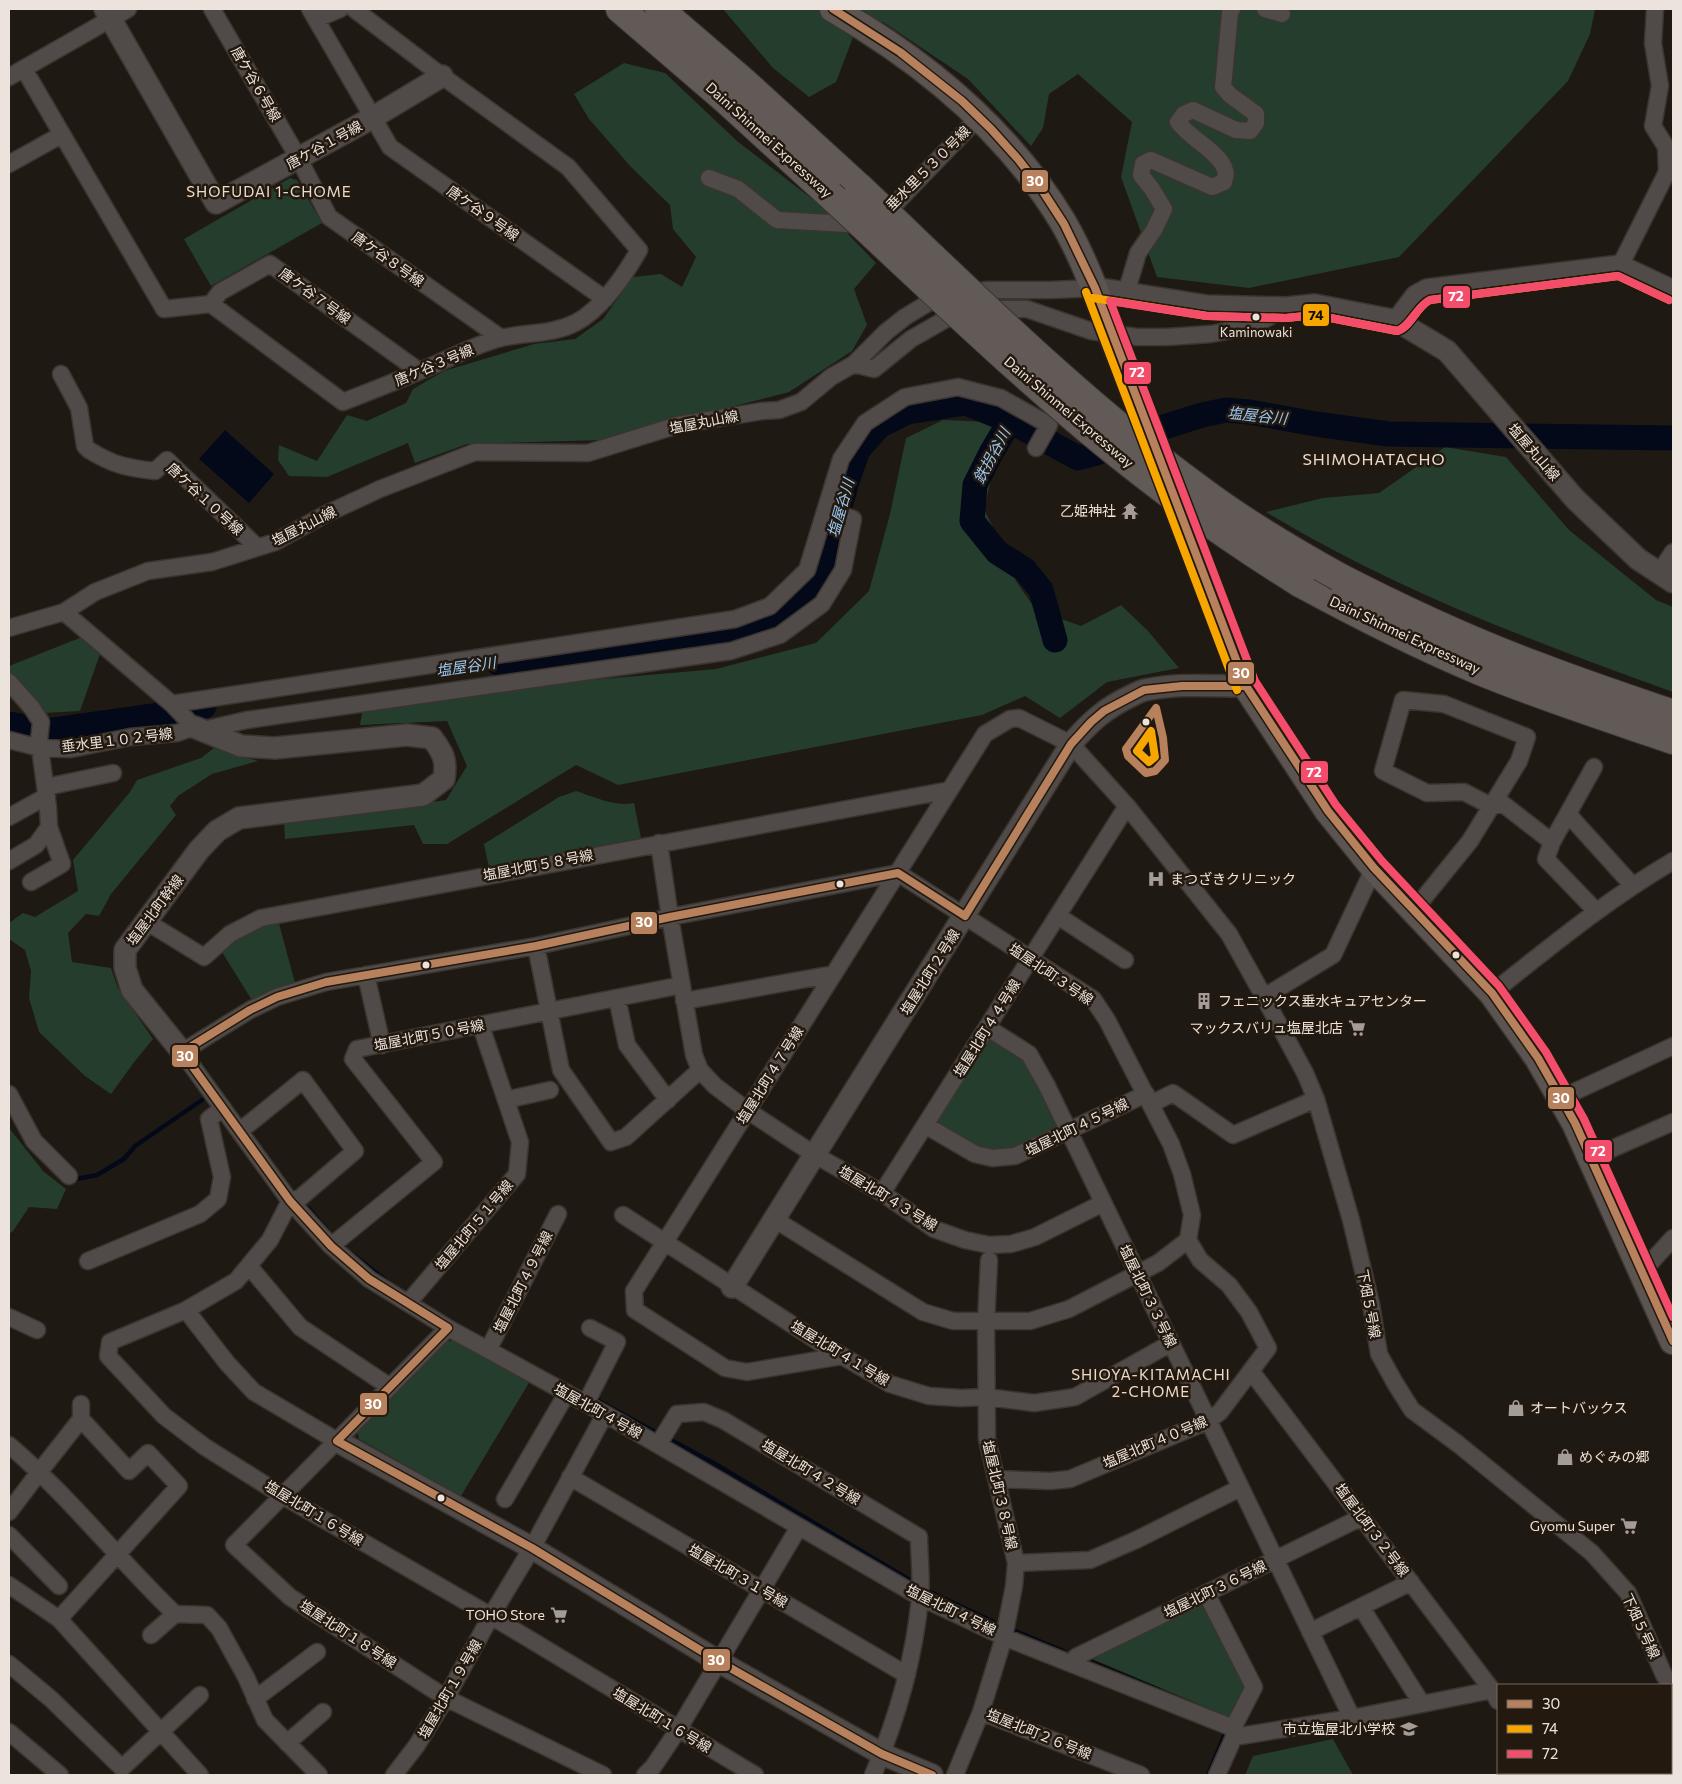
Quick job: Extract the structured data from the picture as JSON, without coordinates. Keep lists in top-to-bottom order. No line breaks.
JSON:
{"streets":{"highway":["Daini Shinmei Expressway"],"street":["唐ケ谷６号線","唐ケ谷１号線","垂水里５３０号線","唐ケ谷９号線","唐ケ谷８号線","唐ケ谷７号線","唐ケ谷３号線","塩屋丸山線","唐ケ谷１０号線","垂水里１０２号線","塩屋北町５８号線","塩屋北町幹線","塩屋北町２号線","塩屋北町３号線","塩屋北町４４号線","塩屋北町５０号線","塩屋北町４７号線","塩屋北町４５号線","塩屋北町４３号線","塩屋北町５１号線","塩屋北町４９号線","塩屋北町３３号線","下畑５号線","塩屋北町４１号線","塩屋北町４号線","塩屋北町４０号線","塩屋北町４２号線","塩屋北町３８号線","塩屋北町１６号線","塩屋北町３２号線","塩屋北町３１号線","塩屋北町３６号線","塩屋北町１８号線","塩屋北町１９号線","塩屋北町２６号線"]},"crossings":[["唐ケ谷６号線","唐ケ谷１号線"],["唐ケ谷６号線","唐ケ谷８号線"],["唐ケ谷１号線","唐ケ谷９号線"],["唐ケ谷１号線","唐ケ谷８号線"],["唐ケ谷１号線","唐ケ谷３号線"],["唐ケ谷９号線","唐ケ谷３号線"],["唐ケ谷８号線","唐ケ谷３号線"],["唐ケ谷７号線","唐ケ谷３号線"],["塩屋丸山線","唐ケ谷１０号線"],["塩屋丸山線","塩屋北町幹線"],["垂水里１０２号線","塩屋北町幹線"],["塩屋北町５８号線","塩屋北町幹線"],["塩屋北町５８号線","塩屋北町４７号線"],["塩屋北町幹線","塩屋北町５０号線"],["塩屋北町幹線","塩屋北町５１号線"],["塩屋北町幹線","塩屋北町４号線"],["塩屋北町幹線","塩屋北町１６号線"],["塩屋北町２号線","塩屋北町３号線"],["塩屋北町２号線","塩屋北町４７号線"],["塩屋北町２号線","塩屋北町４３号線"],["塩屋北町２号線","塩屋北町４１号線"],["塩屋北町３号線","塩屋北町４４号線"],["塩屋北町３号線","塩屋北町４７号線"],["塩屋北町３号線","塩屋北町４５号線"],["塩屋北町３号線","塩屋北町４０号線"],["塩屋北町４４号線","塩屋北町４５号線"],["塩屋北町４４号線","塩屋北町４３号線"],["塩屋北町４４号線","塩屋北町３３号線"],["塩屋北町４４号線","下畑５号線"],["塩屋北町５０号線","塩屋北町４７号線"],["塩屋北町５０号線","塩屋北町５１号線"],["塩屋北町４７号線","塩屋北町４１号線"],["塩屋北町４５号線","塩屋北町３３号線"],["塩屋北町４５号線","下畑５号線"],["塩屋北町４３号線","塩屋北町３３号線"],["塩屋北町４９号線","塩屋北町４号線"],["塩屋北町３３号線","塩屋北町４１号線"],["塩屋北町３３号線","塩屋北町４０号線"],["塩屋北町３３号線","塩屋北町３６号線"],["塩屋北町４１号線","塩屋北町３８号線"],["塩屋北町４号線","塩屋北町４２号線"],["塩屋北町４号線","塩屋北町３８号線"],["塩屋北町４号線","塩屋北町３６号線"],["塩屋北町４号線","塩屋北町１９号線"],["塩屋北町４号線","塩屋北町２６号線"],["塩屋北町４０号線","塩屋北町３８号線"],["塩屋北町４０号線","塩屋北町３２号線"],["塩屋北町３８号線","塩屋北町２６号線"],["塩屋北町１６号線","塩屋北町１８号線"],["塩屋北町１６号線","塩屋北町１９号線"],["塩屋北町３２号線","塩屋北町３６号線"],["塩屋北町３１号線","塩屋北町１９号線"],["塩屋北町１８号線","塩屋北町１９号線"]],"districts":["SHOFUDAI 1-CHOME","SHIMOHATACHO","SHIOYA-KITAMACHI 2-CHOME"],"water":["塩屋谷川","鉄拐谷川"],"places":{"other":["Kaminowaki"],"temple":["乙姫神社"],"hospital":["まつざきクリニック"],"building":["フェニックス垂水キュアセンター"],"supermarket":["マックスバリュ塩屋北店","Gyomu Super","TOHO Store"],"shop":["オートバックス","めぐみの郷"],"school or university":["市立塩屋北小学校"]},"lines":["transit line 30","transit line 74","transit line 72"],"legend":["30","74","72"]}
